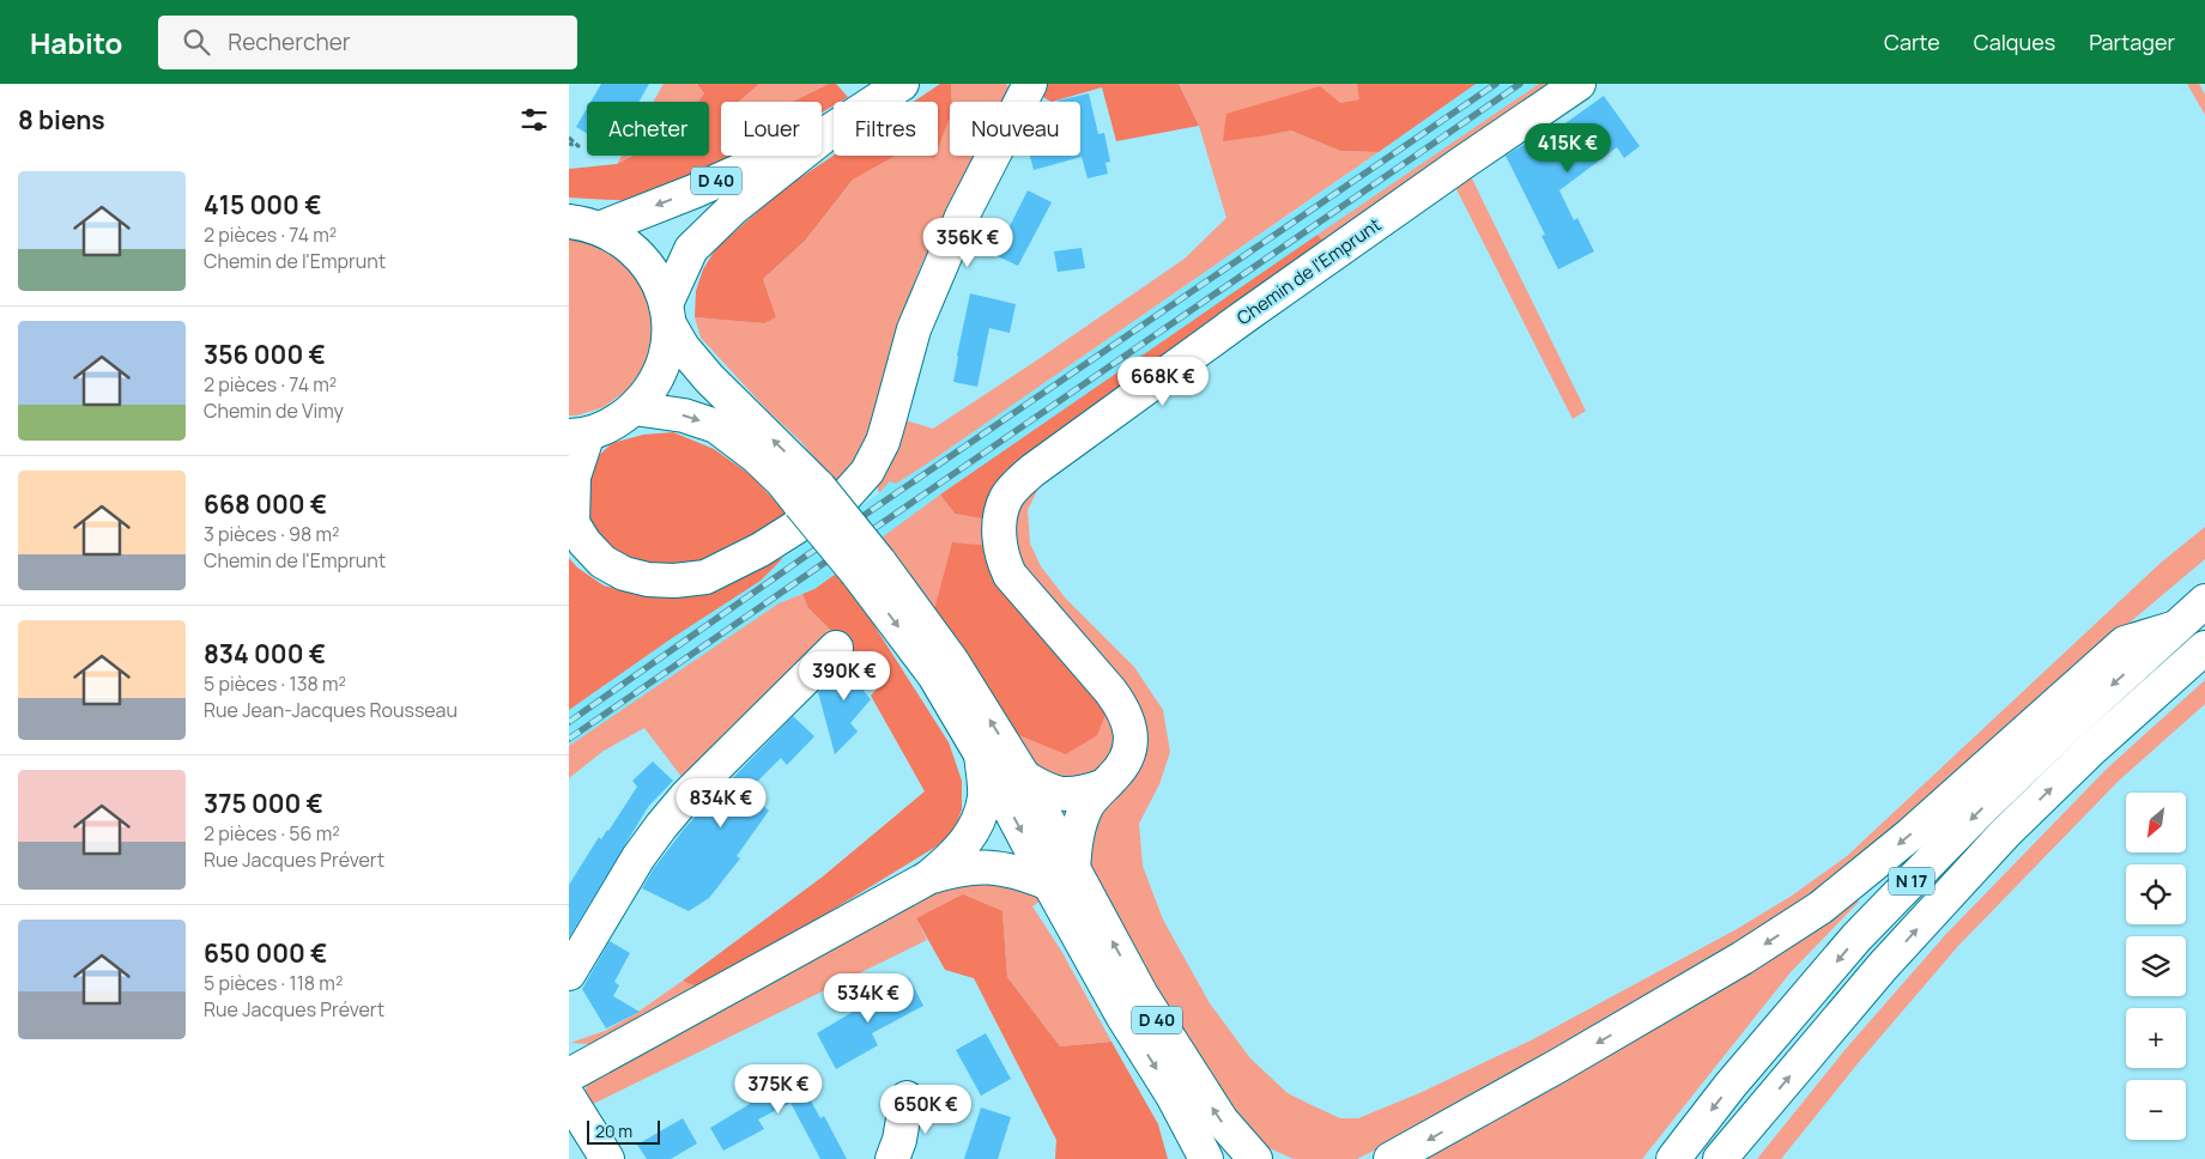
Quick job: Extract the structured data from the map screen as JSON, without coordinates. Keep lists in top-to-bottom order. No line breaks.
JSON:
{"streets":{"main road":["D 40","Chemin de l'Emprunt","N 17"]},"crossings":[["D 40","Chemin de l'Emprunt"]],"scale_bar":"20 m","north":"bottom left","page":{"header":"Habito","search":"Rechercher","nav":["Carte","Calques","Partager"],"heading":"8 biens","chip":["Acheter","Louer","Filtres","Nouveau"],"price":["415K €","356K €","668K €","390K €","834K €","534K €","375K €","650K €"],"list":[{"name":"415 000 €","note":"2 pièces · 74 m² · Chemin de l'Emprunt"},{"name":"356 000 €","note":"2 pièces · 74 m² · Chemin de Vimy"},{"name":"668 000 €","note":"3 pièces · 98 m² · Chemin de l'Emprunt"},{"name":"834 000 €","note":"5 pièces · 138 m² · Rue Jean-Jacques Rousseau"},{"name":"375 000 €","note":"2 pièces · 56 m² · Rue Jacques Prévert"},{"name":"650 000 €","note":"5 pièces · 118 m² · Rue Jacques Prévert"}],"map_buttons":["+","−"],"scale":"20 m"}}
